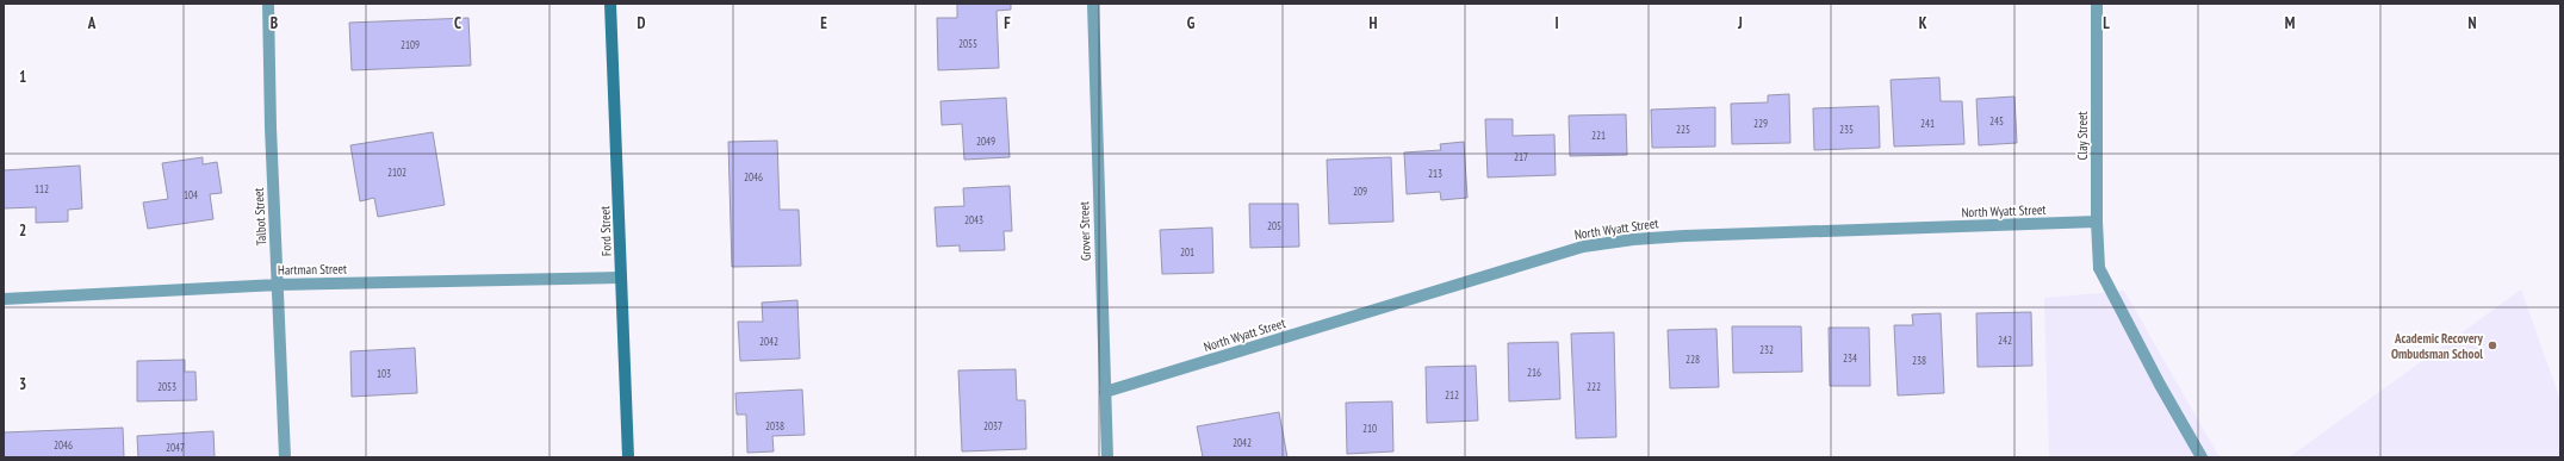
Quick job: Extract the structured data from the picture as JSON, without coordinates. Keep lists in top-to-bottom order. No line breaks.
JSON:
{"streets":{"main road":["Ford Street"],"street":["Clay Street","North Wyatt Street","Talbot Street","Grover Street","Hartman Street"]},"crossings":[["Clay Street","North Wyatt Street"],["North Wyatt Street","Grover Street"],["Talbot Street","Hartman Street"],["Ford Street","Hartman Street"]],"places":["Academic Recovery Ombudsman School"],"house_numbers":["2055","2109","245","229","241","225","235","221","2049","217","2102","213","2046","112","209","104","2043","205","201","242","2042","232","234","228","238","216","103","2053","222","212","2038","2037","210","2042","2046","2047"],"grid":{"columns":["A","B","C","D","E","F","G","H","I","J","K","L","M","N"],"rows":["1","2","3"]}}
